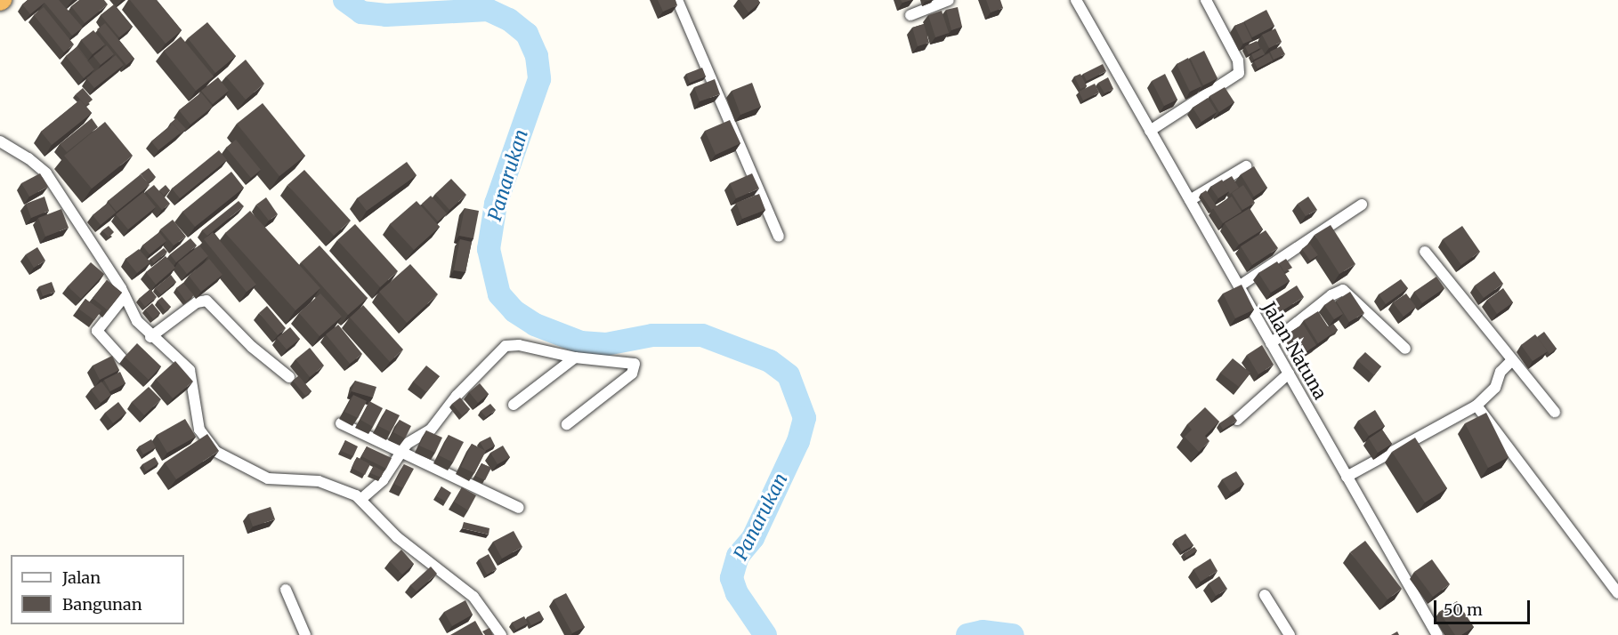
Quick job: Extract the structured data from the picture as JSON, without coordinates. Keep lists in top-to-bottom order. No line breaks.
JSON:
{"streets":{"street":["Jalan Natuna"]},"water":["Panarukan"],"legend":["Jalan","Bangunan"],"scale_bar":"50 m"}
